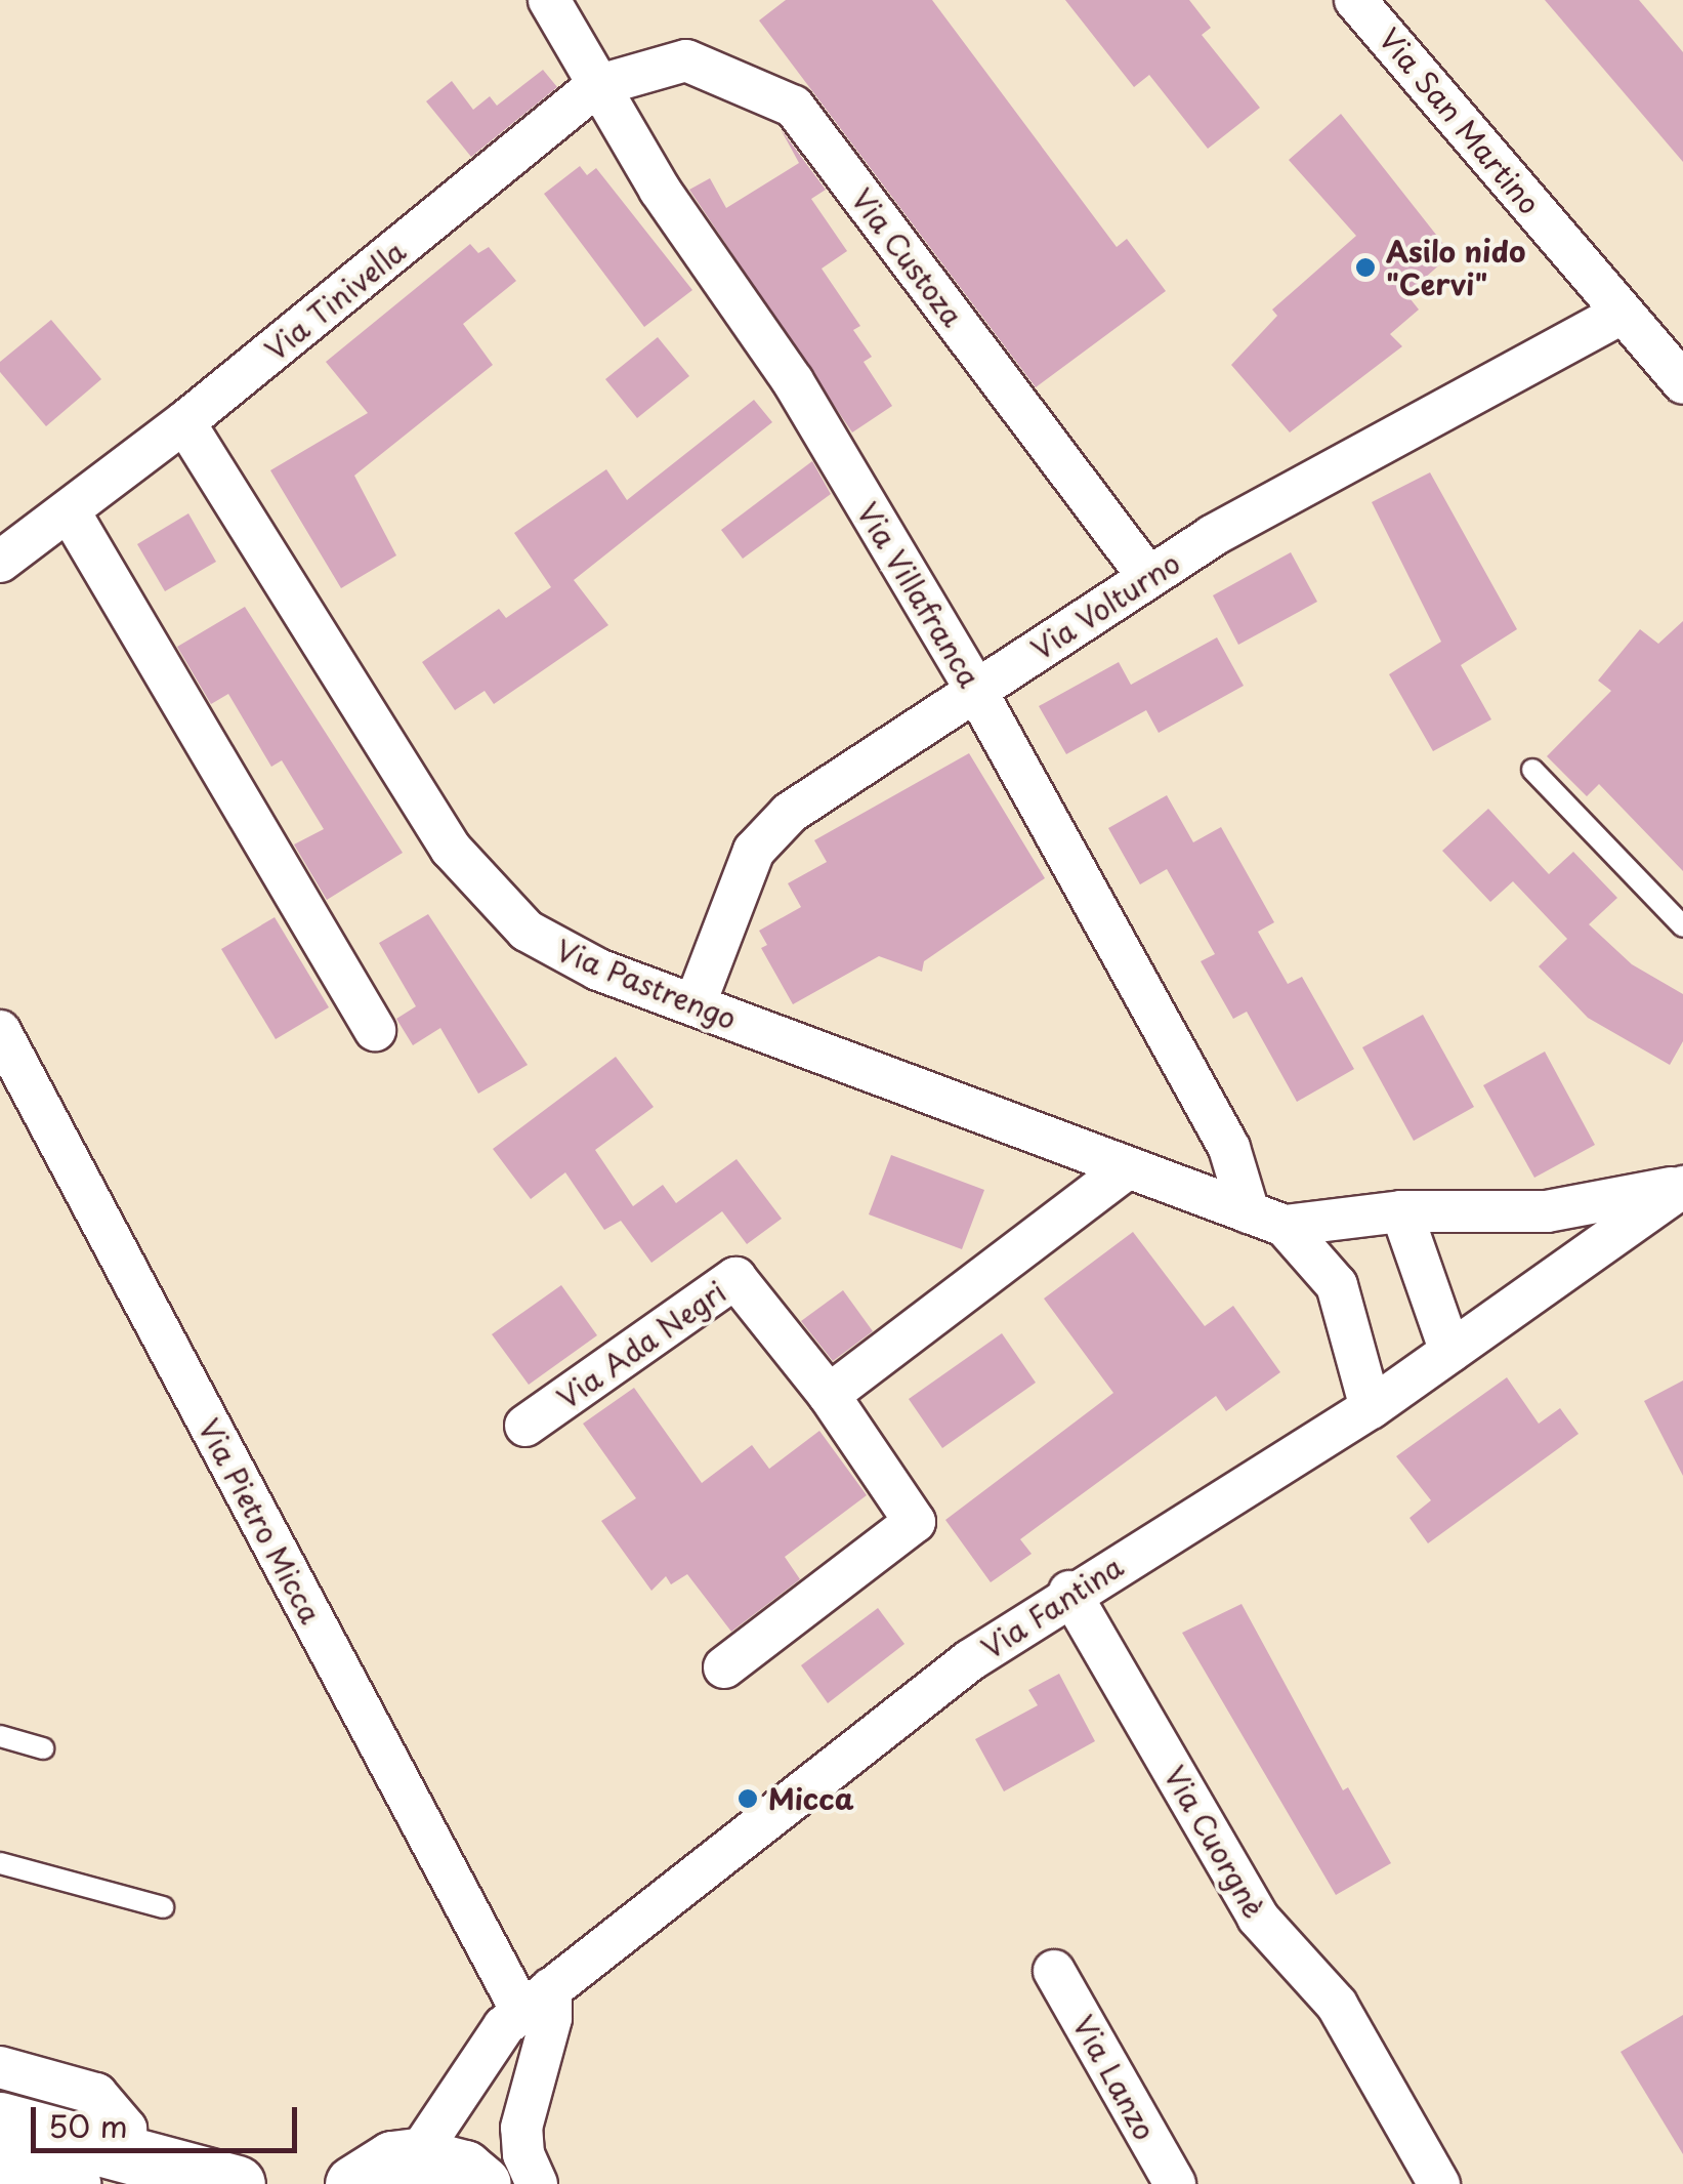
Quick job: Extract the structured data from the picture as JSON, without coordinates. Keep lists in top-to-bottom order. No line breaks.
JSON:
{"streets":{"street":["Via San Martino","Via Custoza","Via Tinivella","Via Villafranca","Via Volturno","Via Pastrengo","Via Ada Negri","Via Pietro Micca","Via Fantina","Via Cuorgnè","Via Lanzo"]},"crossings":[["Via San Martino","Via Volturno"],["Via Custoza","Via Tinivella"],["Via Custoza","Via Villafranca"],["Via Custoza","Via Volturno"],["Via Tinivella","Via Villafranca"],["Via Tinivella","Via Pastrengo"],["Via Villafranca","Via Volturno"],["Via Villafranca","Via Pastrengo"],["Via Volturno","Via Pastrengo"],["Via Pastrengo","Via Fantina"],["Via Pietro Micca","Via Fantina"],["Via Fantina","Via Cuorgnè"]],"places":["Asilo nido \"Cervi\"","Micca"],"scale_bar":"50 m"}
